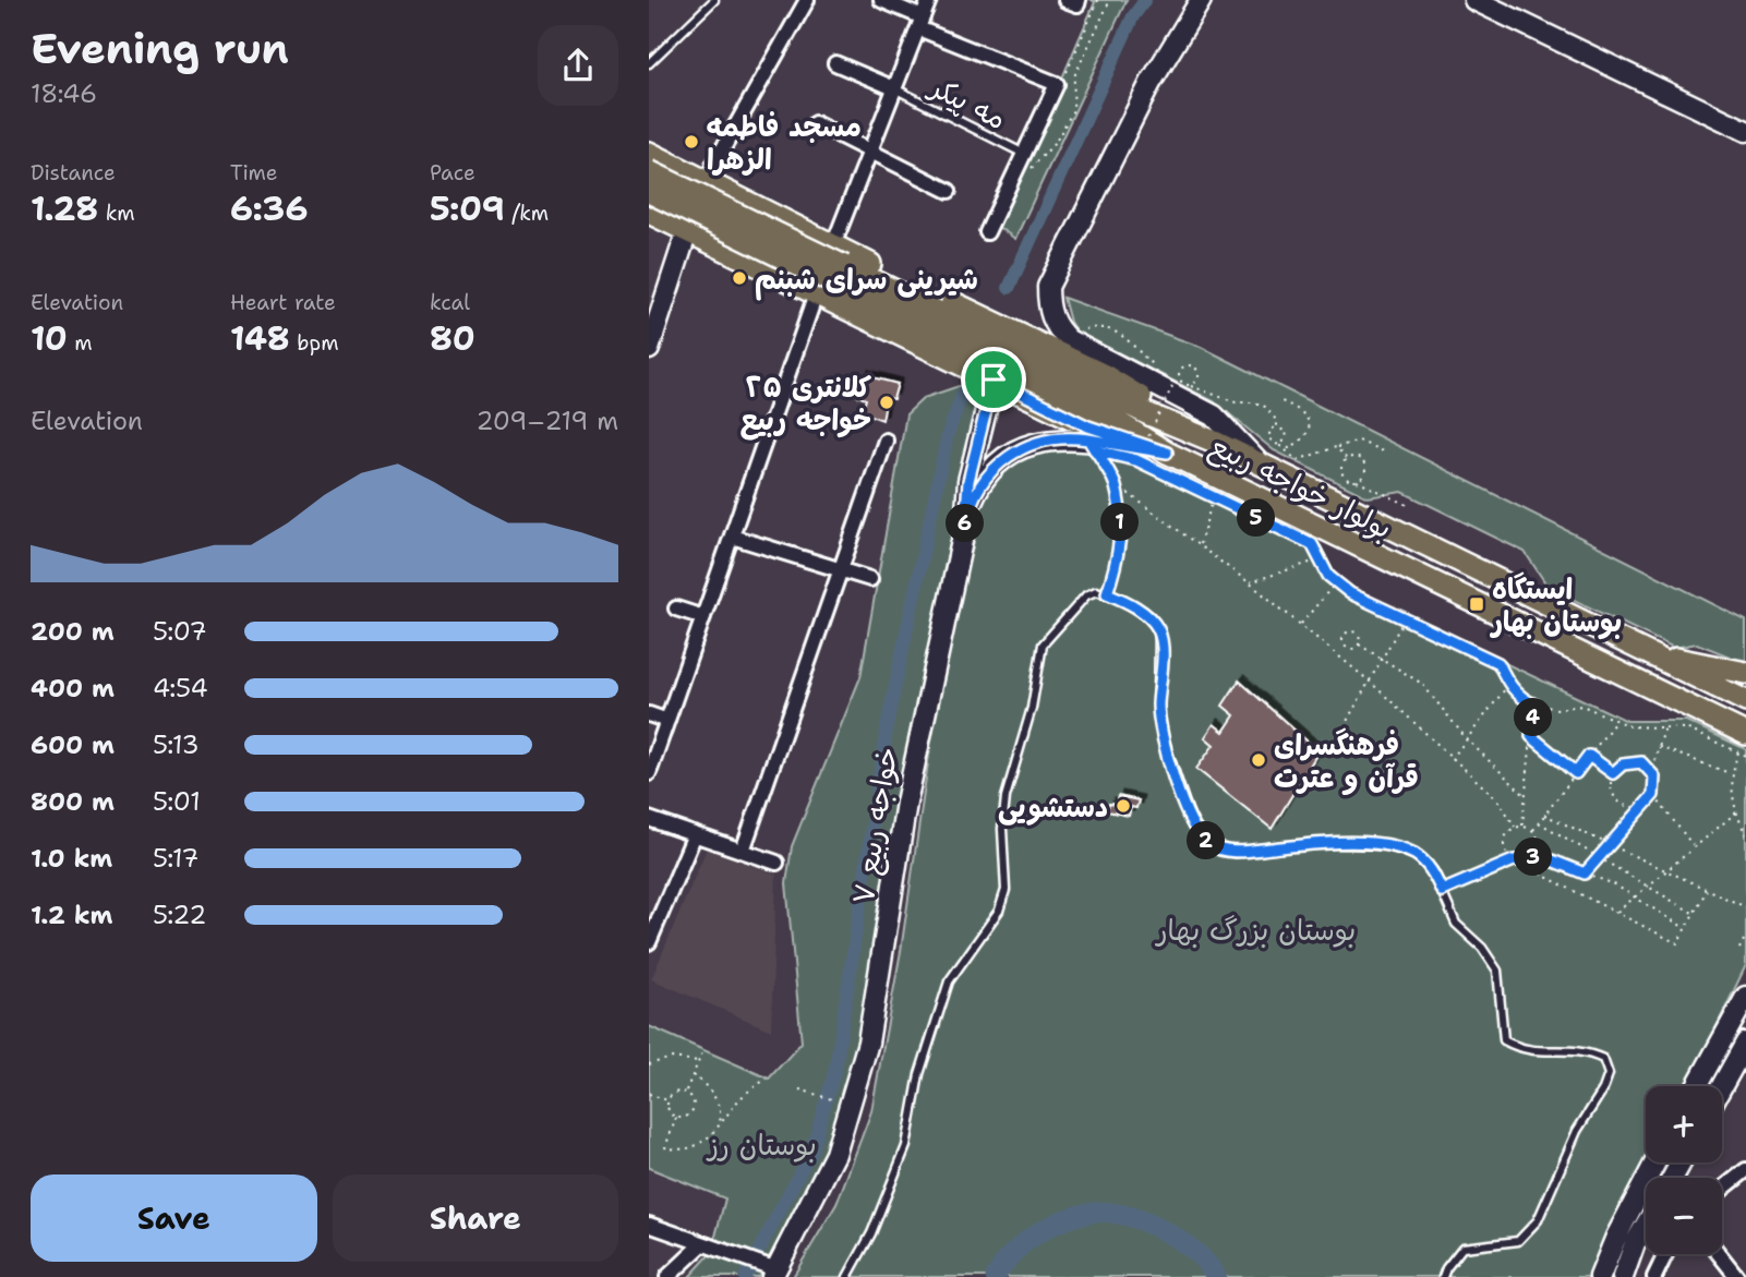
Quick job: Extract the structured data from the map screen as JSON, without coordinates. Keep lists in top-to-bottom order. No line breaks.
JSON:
{"streets":{"main road":["بولوار خواجه ربیع"],"street":["خواجه ربیع ۷"],"lane":["مه پیکر"]},"parks":["بوستان بزرگ بهار","بوستان رز"],"places":{"other":["مسجد فاطمه الزهرا","شیرینی سرای شبنم","کلانتری ٢۵ خواجه ربیع","فرهنگسرای قرآن و عترت","دستشویی"],"transit":["ایستگاه بوستان بهار"]},"page":{"heading":["Evening run","18:46"],"stats":[["Distance","1.28 km"],["Time","6:36"],["Pace","5:09 /km"],["Elevation","10 m"],["Heart rate","148 bpm"],["kcal","80"]],"chart":["Elevation","209–219 m"],"pins":["5","1","6","4","2","3"],"list":[{"name":"200 m","note":"5:07"},{"name":"400 m","note":"4:54"},{"name":"600 m","note":"5:13"},{"name":"800 m","note":"5:01"},{"name":"1.0 km","note":"5:17"},{"name":"1.2 km","note":"5:22"}],"map_buttons":["+","−"],"buttons":["Save","Share"]}}
